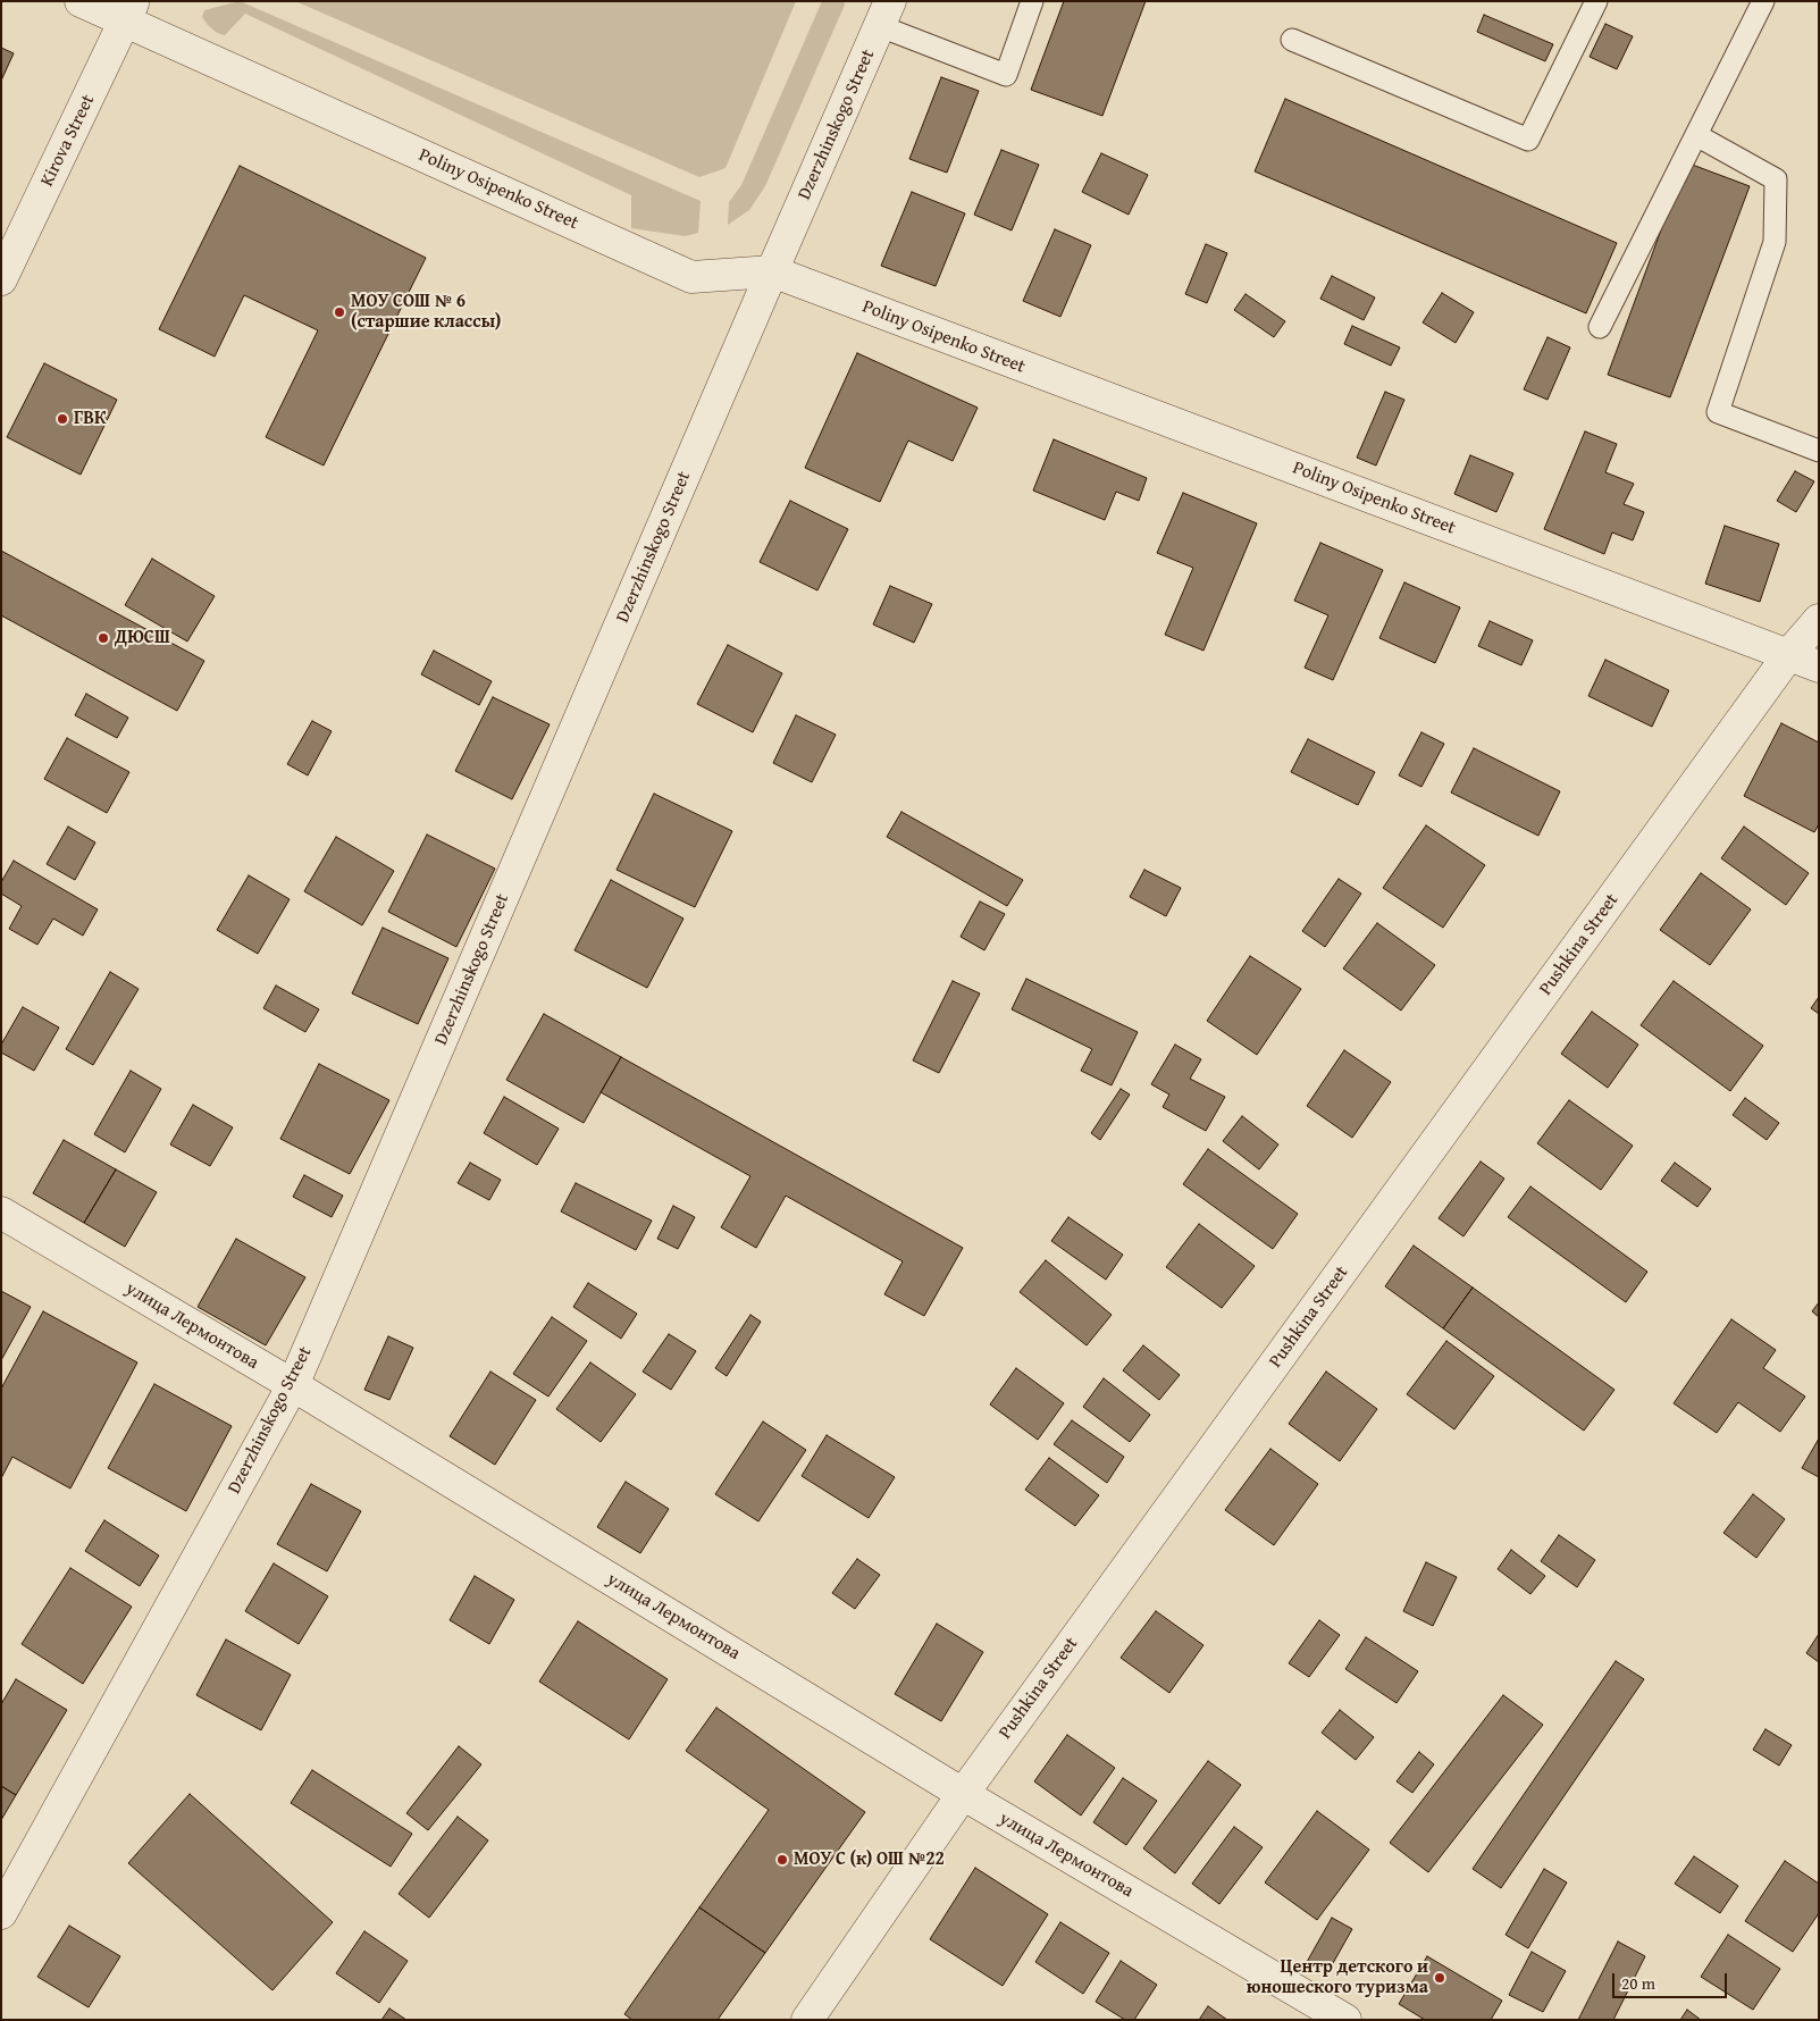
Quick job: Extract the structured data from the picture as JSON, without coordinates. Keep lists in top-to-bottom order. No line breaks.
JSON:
{"streets":{"street":["Dzerzhinskogo Street","Kirova Street","Poliny Osipenko Street","Pushkina Street","улица Лермонтова"]},"crossings":[["Dzerzhinskogo Street","Poliny Osipenko Street"],["Dzerzhinskogo Street","улица Лермонтова"],["Kirova Street","Poliny Osipenko Street"],["Poliny Osipenko Street","Pushkina Street"],["Pushkina Street","улица Лермонтова"]],"places":["МОУ СОШ № 6 (старшие классы)","ГВК","ДЮСШ","МОУ С (к) ОШ №22","Центр детского и юношеского туризма"],"scale_bar":"20 m"}
